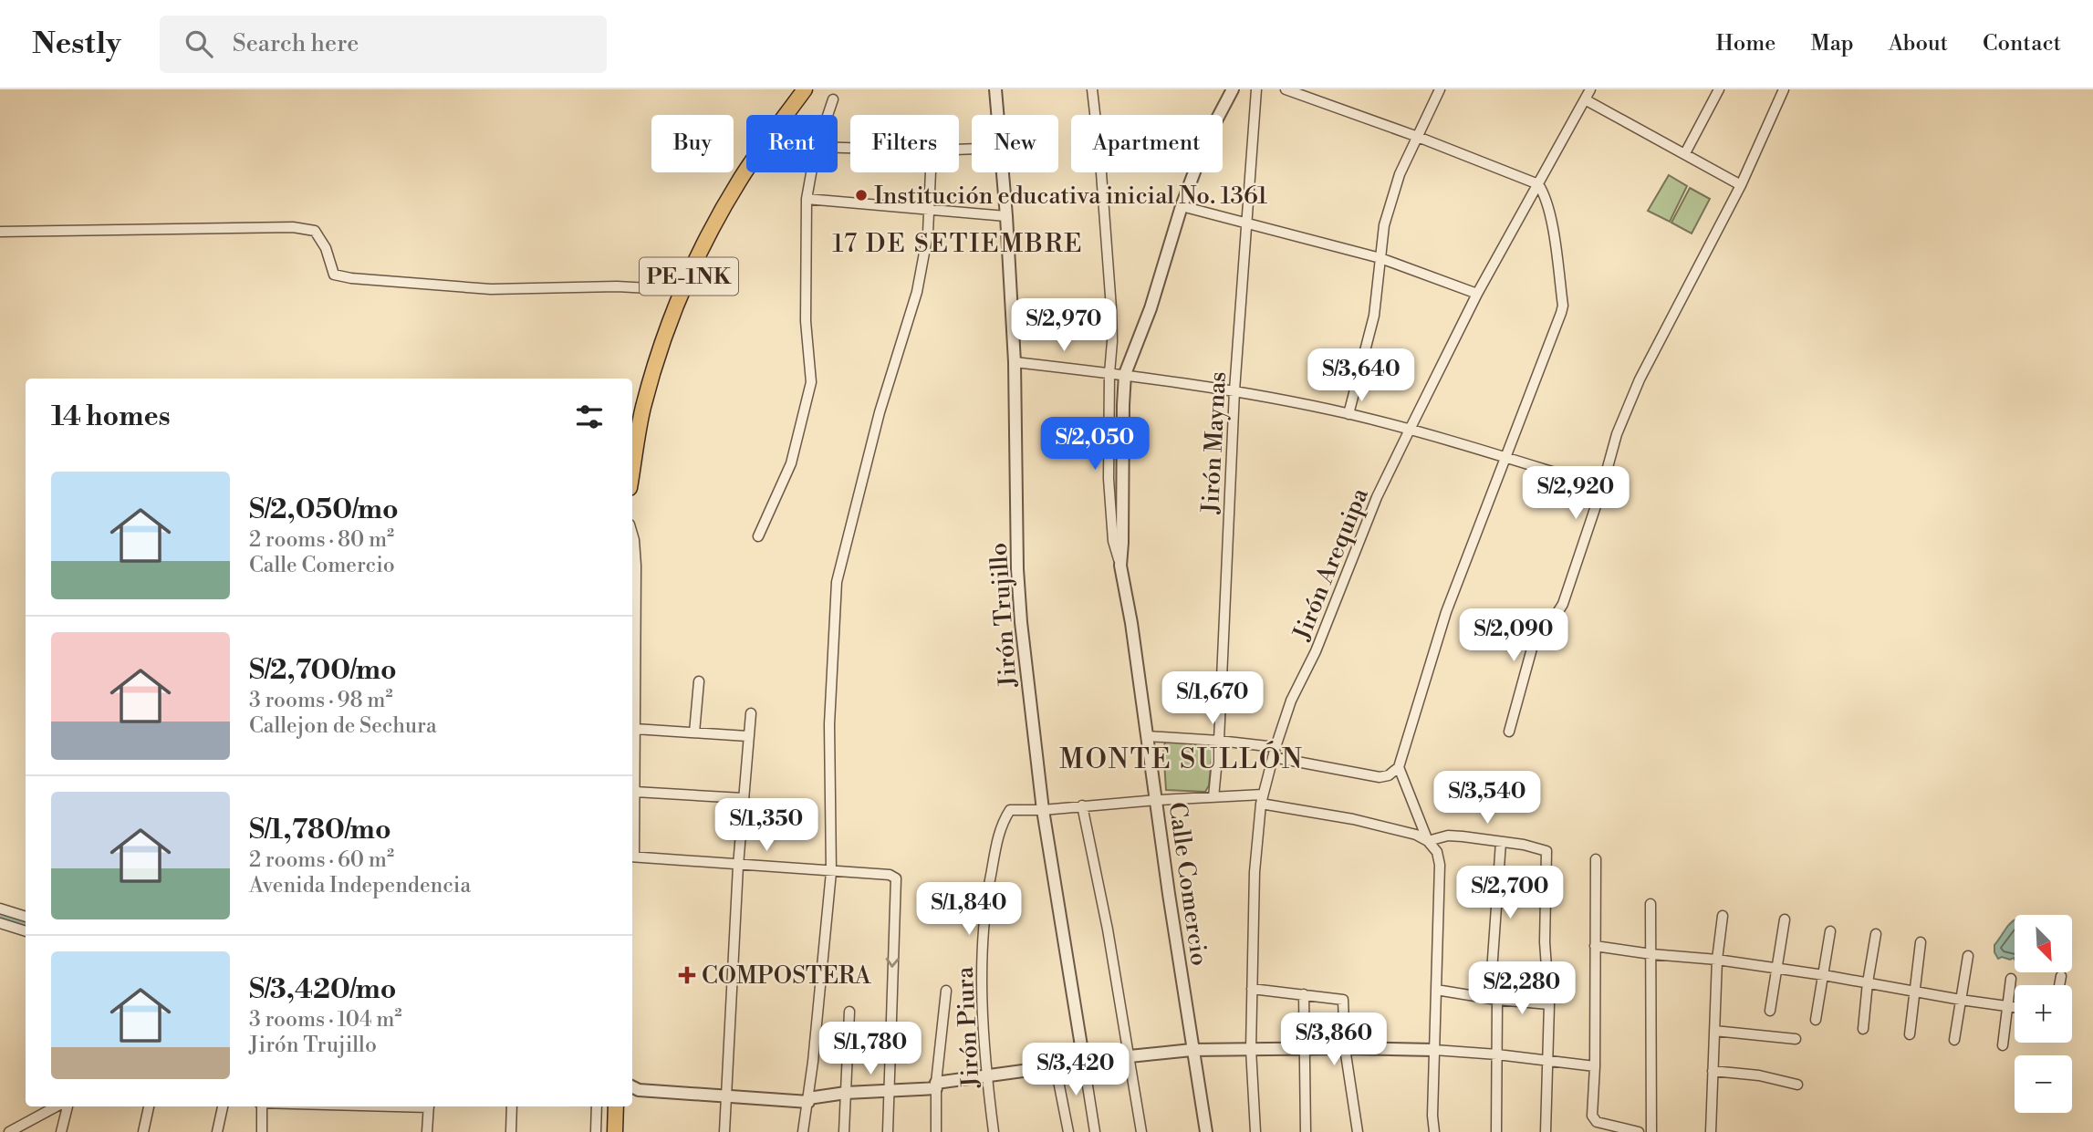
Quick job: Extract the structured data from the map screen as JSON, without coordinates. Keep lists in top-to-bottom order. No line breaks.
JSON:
{"streets":{"main road":["PE-1NK"],"street":["Jirón Maynas","Jirón Arequipa","Jirón Trujillo","Calle Comercio","Jirón Piura"]},"crossings":[["Jirón Trujillo","Jirón Piura"]],"districts":["17 DE SETIEMBRE","MONTE SULLÓN"],"places":{"other":["Institución educativa inicial No. 1361"],"health":["COMPOSTERA"]},"north":"bottom right","page":{"header":"Nestly","search":"Search here","nav":["Home","Map","About","Contact"],"chip":["Buy","Rent","Filters","New","Apartment"],"price":["S/2,970","S/3,640","S/2,050","S/2,920","S/2,090","S/1,670","S/3,540","S/1,350","S/2,700","S/1,840","S/2,280","S/3,860","S/1,780","S/3,420"],"heading":"14 homes","list":[{"name":"S/2,050/mo","note":"2 rooms · 80 m² · Calle Comercio"},{"name":"S/2,700/mo","note":"3 rooms · 98 m² · Callejon de Sechura"},{"name":"S/1,780/mo","note":"2 rooms · 60 m² · Avenida Independencia"},{"name":"S/3,420/mo","note":"3 rooms · 104 m² · Jirón Trujillo"}],"map_buttons":["+","−"]}}
